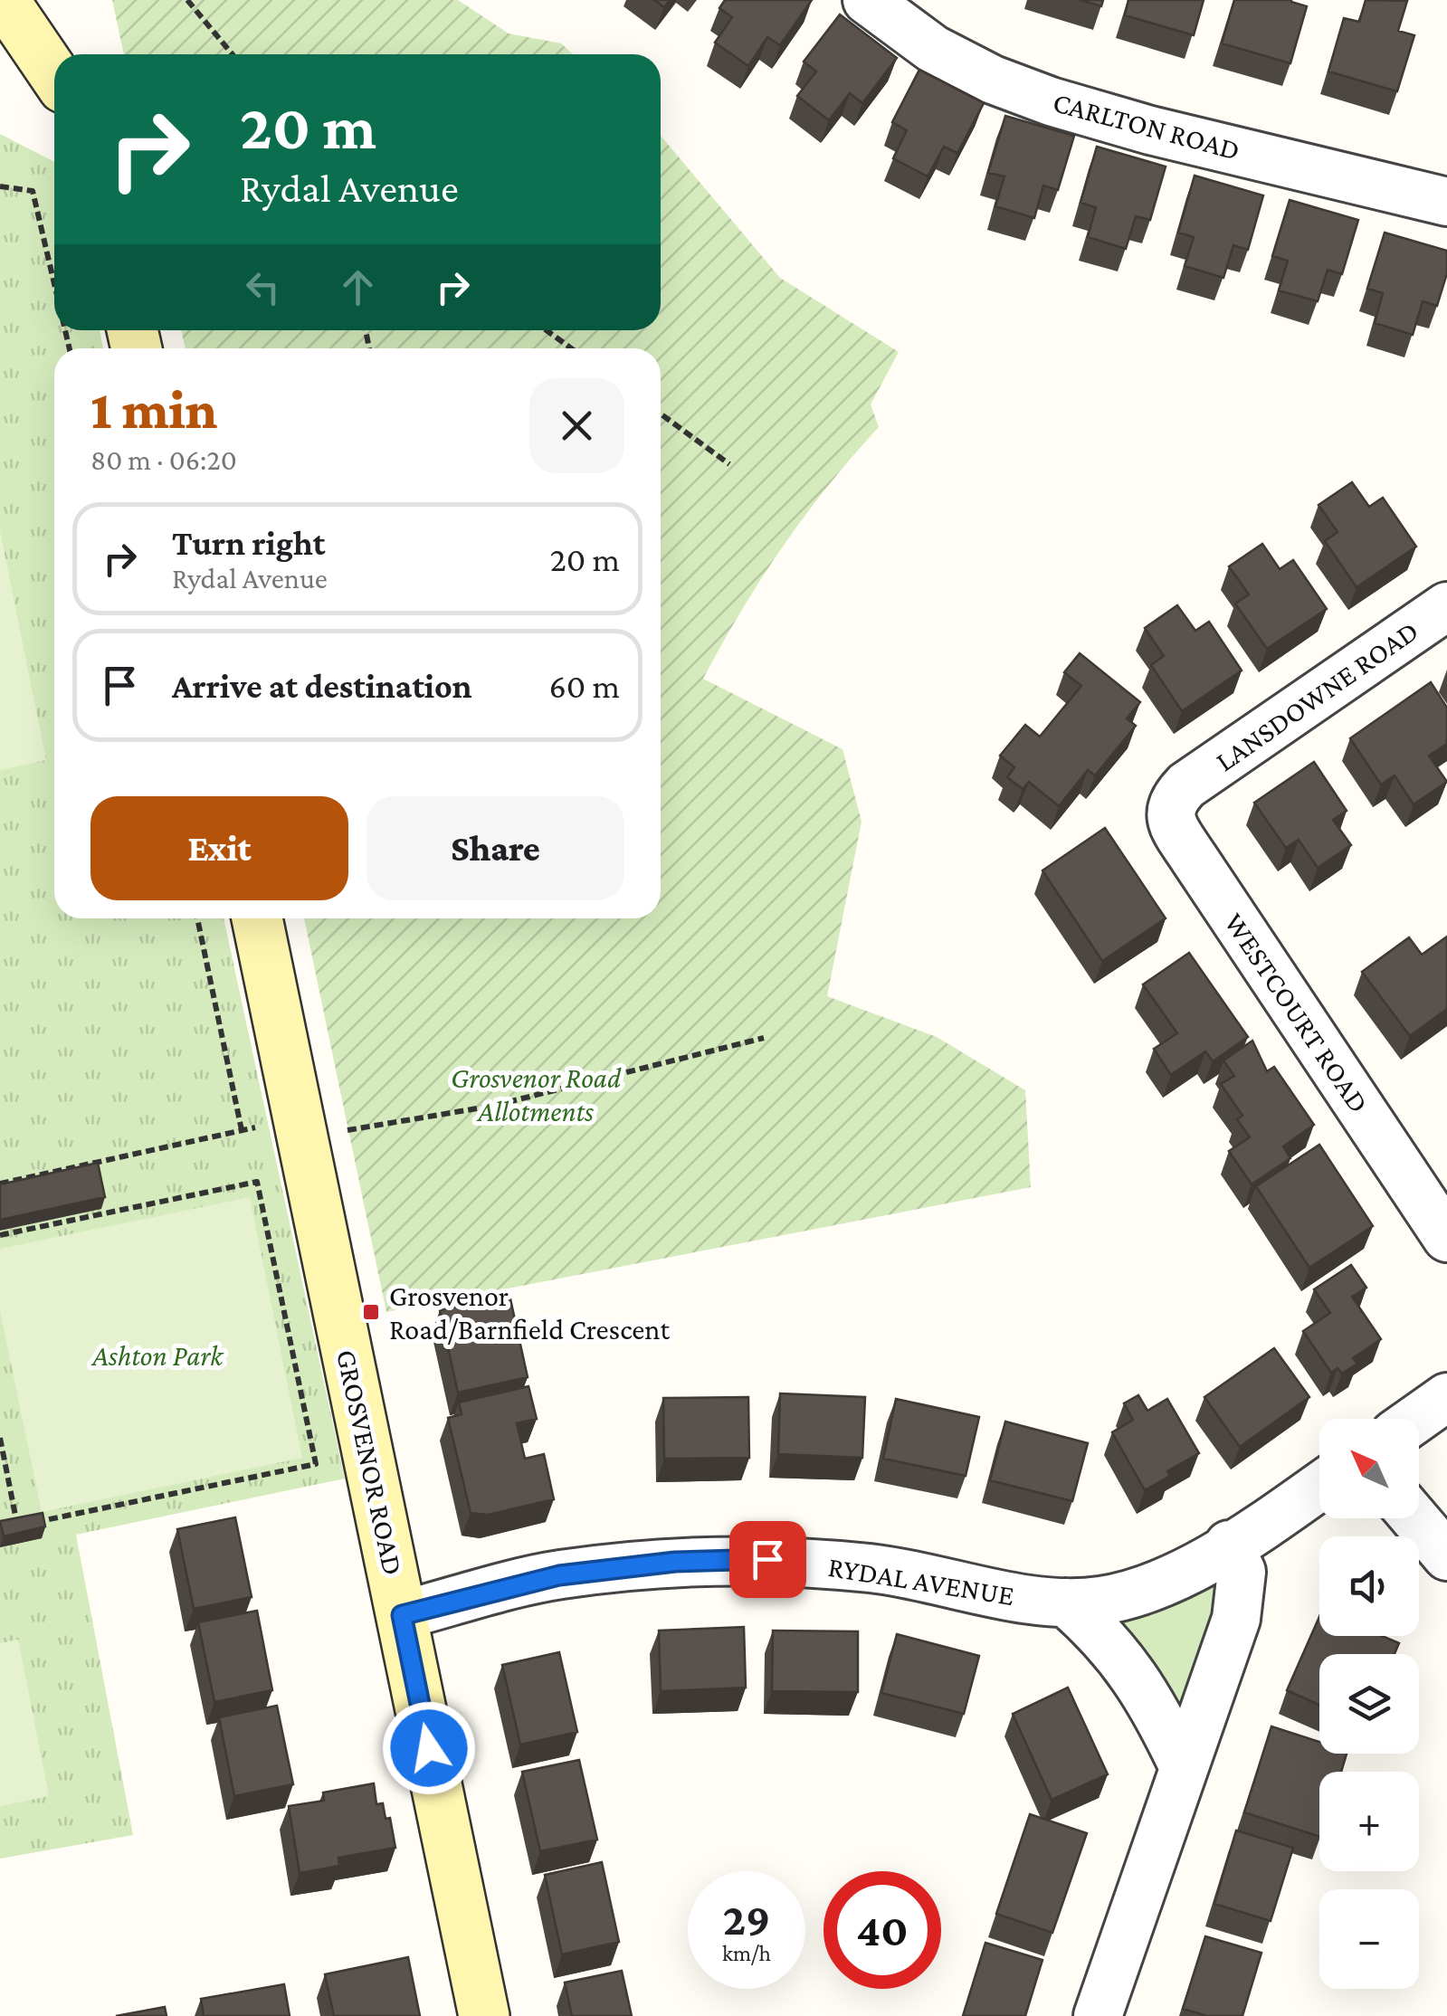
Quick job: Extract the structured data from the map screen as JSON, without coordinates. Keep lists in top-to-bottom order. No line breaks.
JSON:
{"streets":{"street":["CARLTON ROAD","LANSDOWNE ROAD","WESTCOURT ROAD","GROSVENOR ROAD","RYDAL AVENUE"]},"crossings":[["LANSDOWNE ROAD","WESTCOURT ROAD"],["GROSVENOR ROAD","RYDAL AVENUE"]],"parks":["Grosvenor Road Allotments","Ashton Park"],"places":{"transit":["Grosvenor Road/Barnfield Crescent"]},"north":"top left","page":{"turn":["20 m","Rydal Avenue"],"heading":["1 min","80 m · 06:20"],"list":[{"name":"Turn right","note":"Rydal Avenue","value":"20 m"},{"name":"Arrive at destination","value":"60 m"}],"buttons":["Exit","Share"],"map_buttons":["+","−"],"speed":"29 km/h","limit":"40"}}
